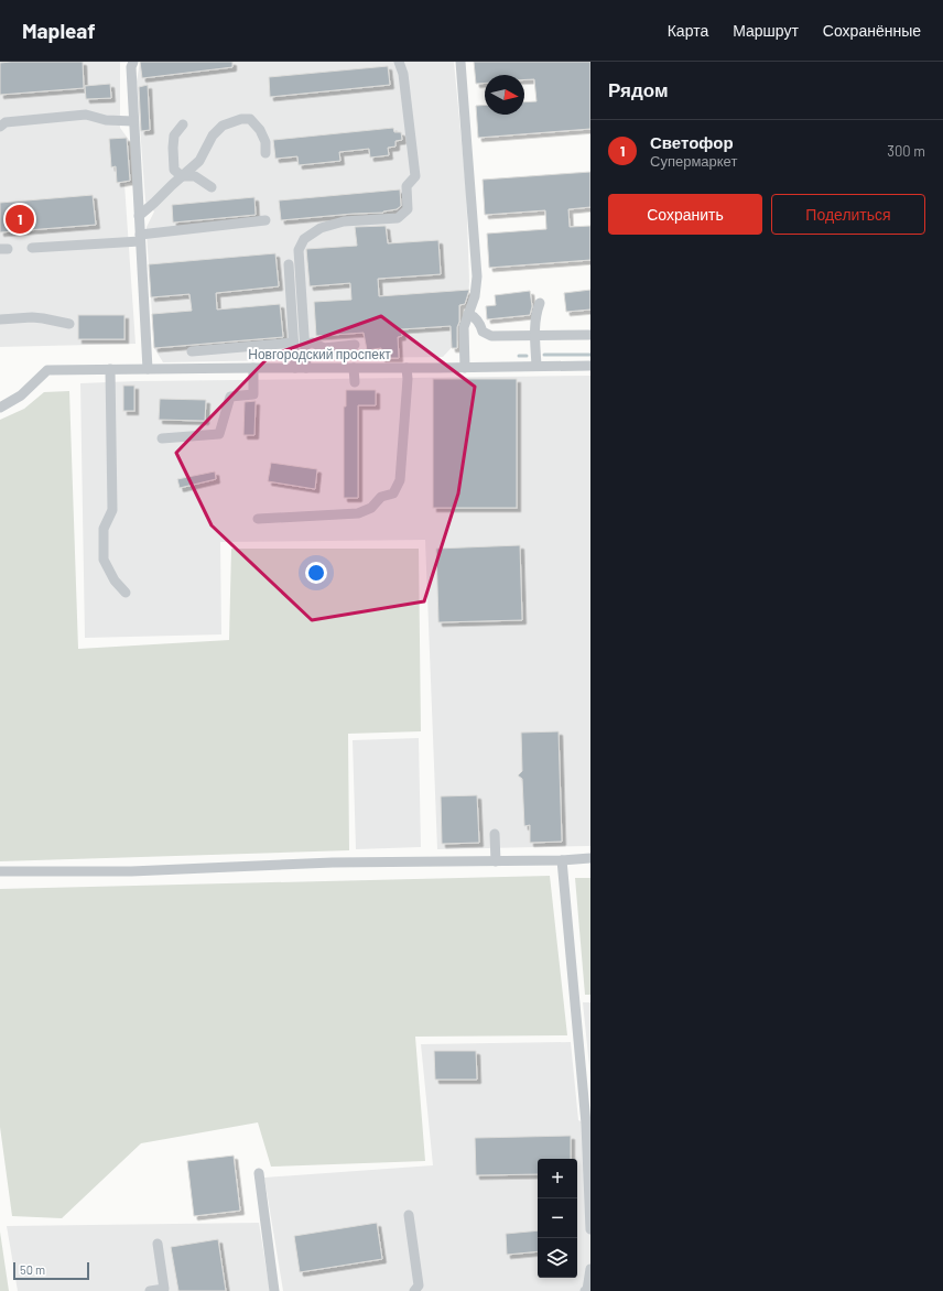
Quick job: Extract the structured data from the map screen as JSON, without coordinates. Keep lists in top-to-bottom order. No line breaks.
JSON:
{"streets":{"street":["Новгородский проспект"]},"scale_bar":"50 m","north":"right","page":{"header":"Mapleaf","nav":["Карта","Маршрут","Сохранённые"],"heading":"Рядом","list":[{"mark":"1","name":"Светофор","note":"Супермаркет","value":"300 m"}],"buttons":["Сохранить","Поделиться"],"pins":"1","map_buttons":["+","−"],"scale":"50 m"}}
